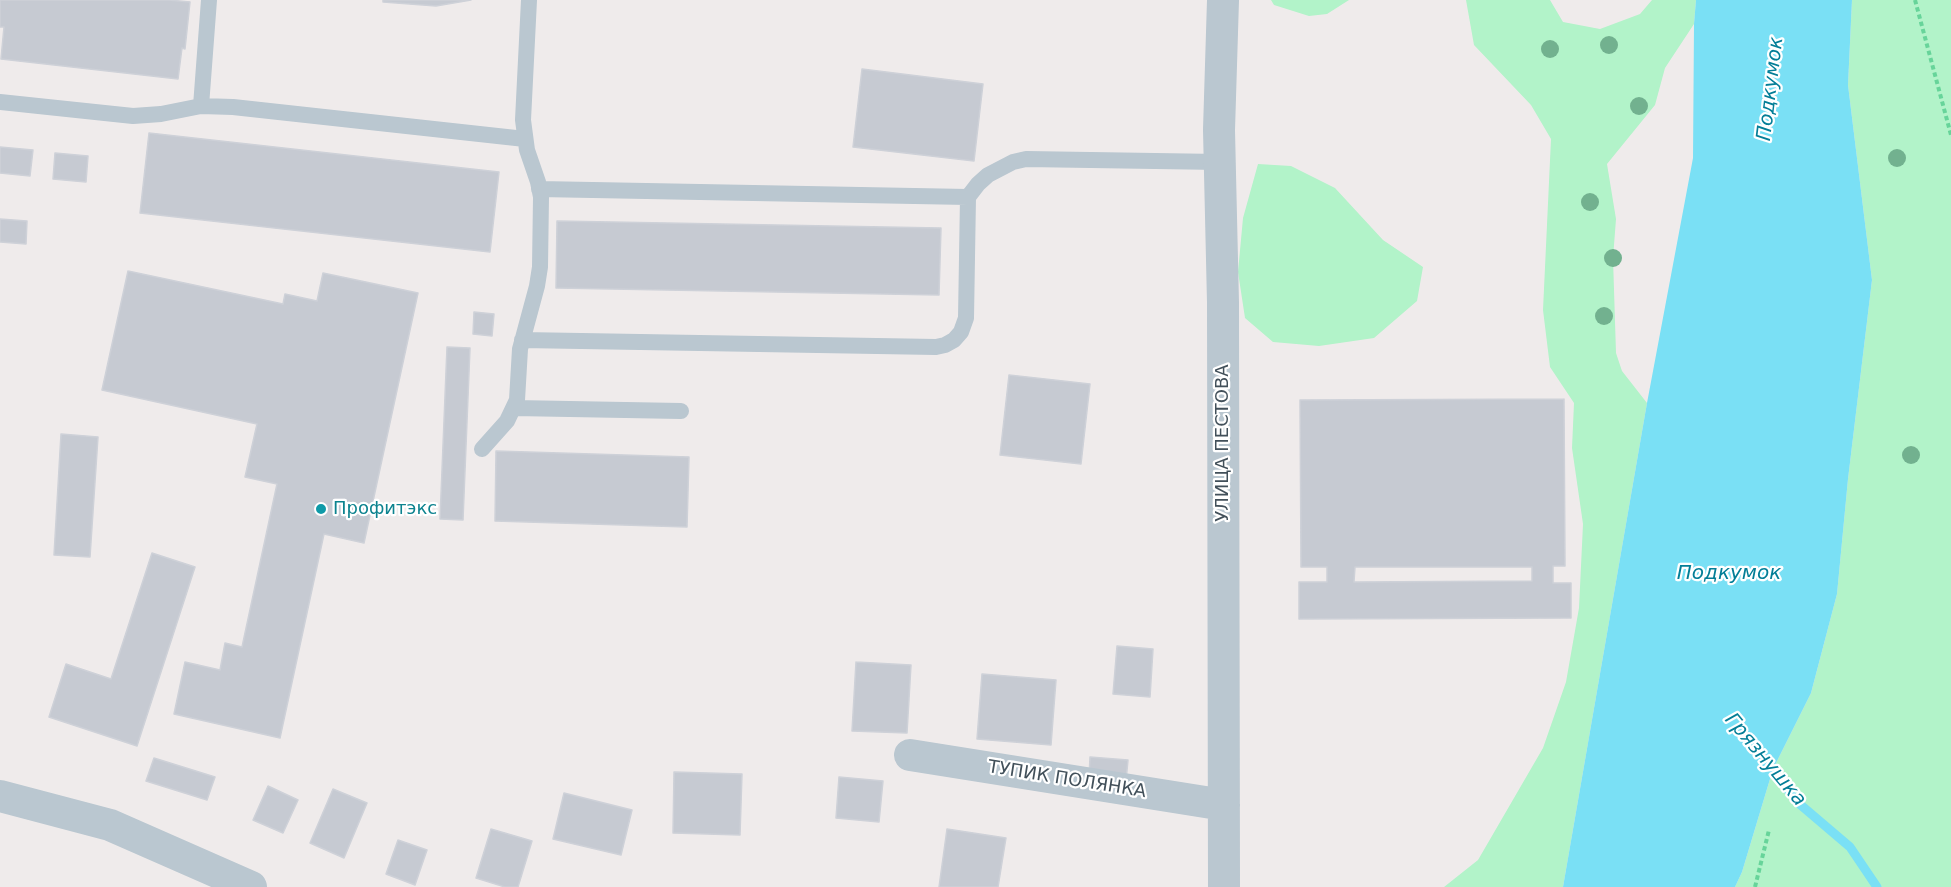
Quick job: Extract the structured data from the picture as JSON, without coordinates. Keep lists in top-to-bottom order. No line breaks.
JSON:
{"streets":{"street":["УЛИЦА ПЕСТОВА","ТУПИК ПОЛЯНКА"]},"crossings":[["УЛИЦА ПЕСТОВА","ТУПИК ПОЛЯНКА"]],"water":["Подкумок","Грязнушка"],"places":["Профитэкс"]}
